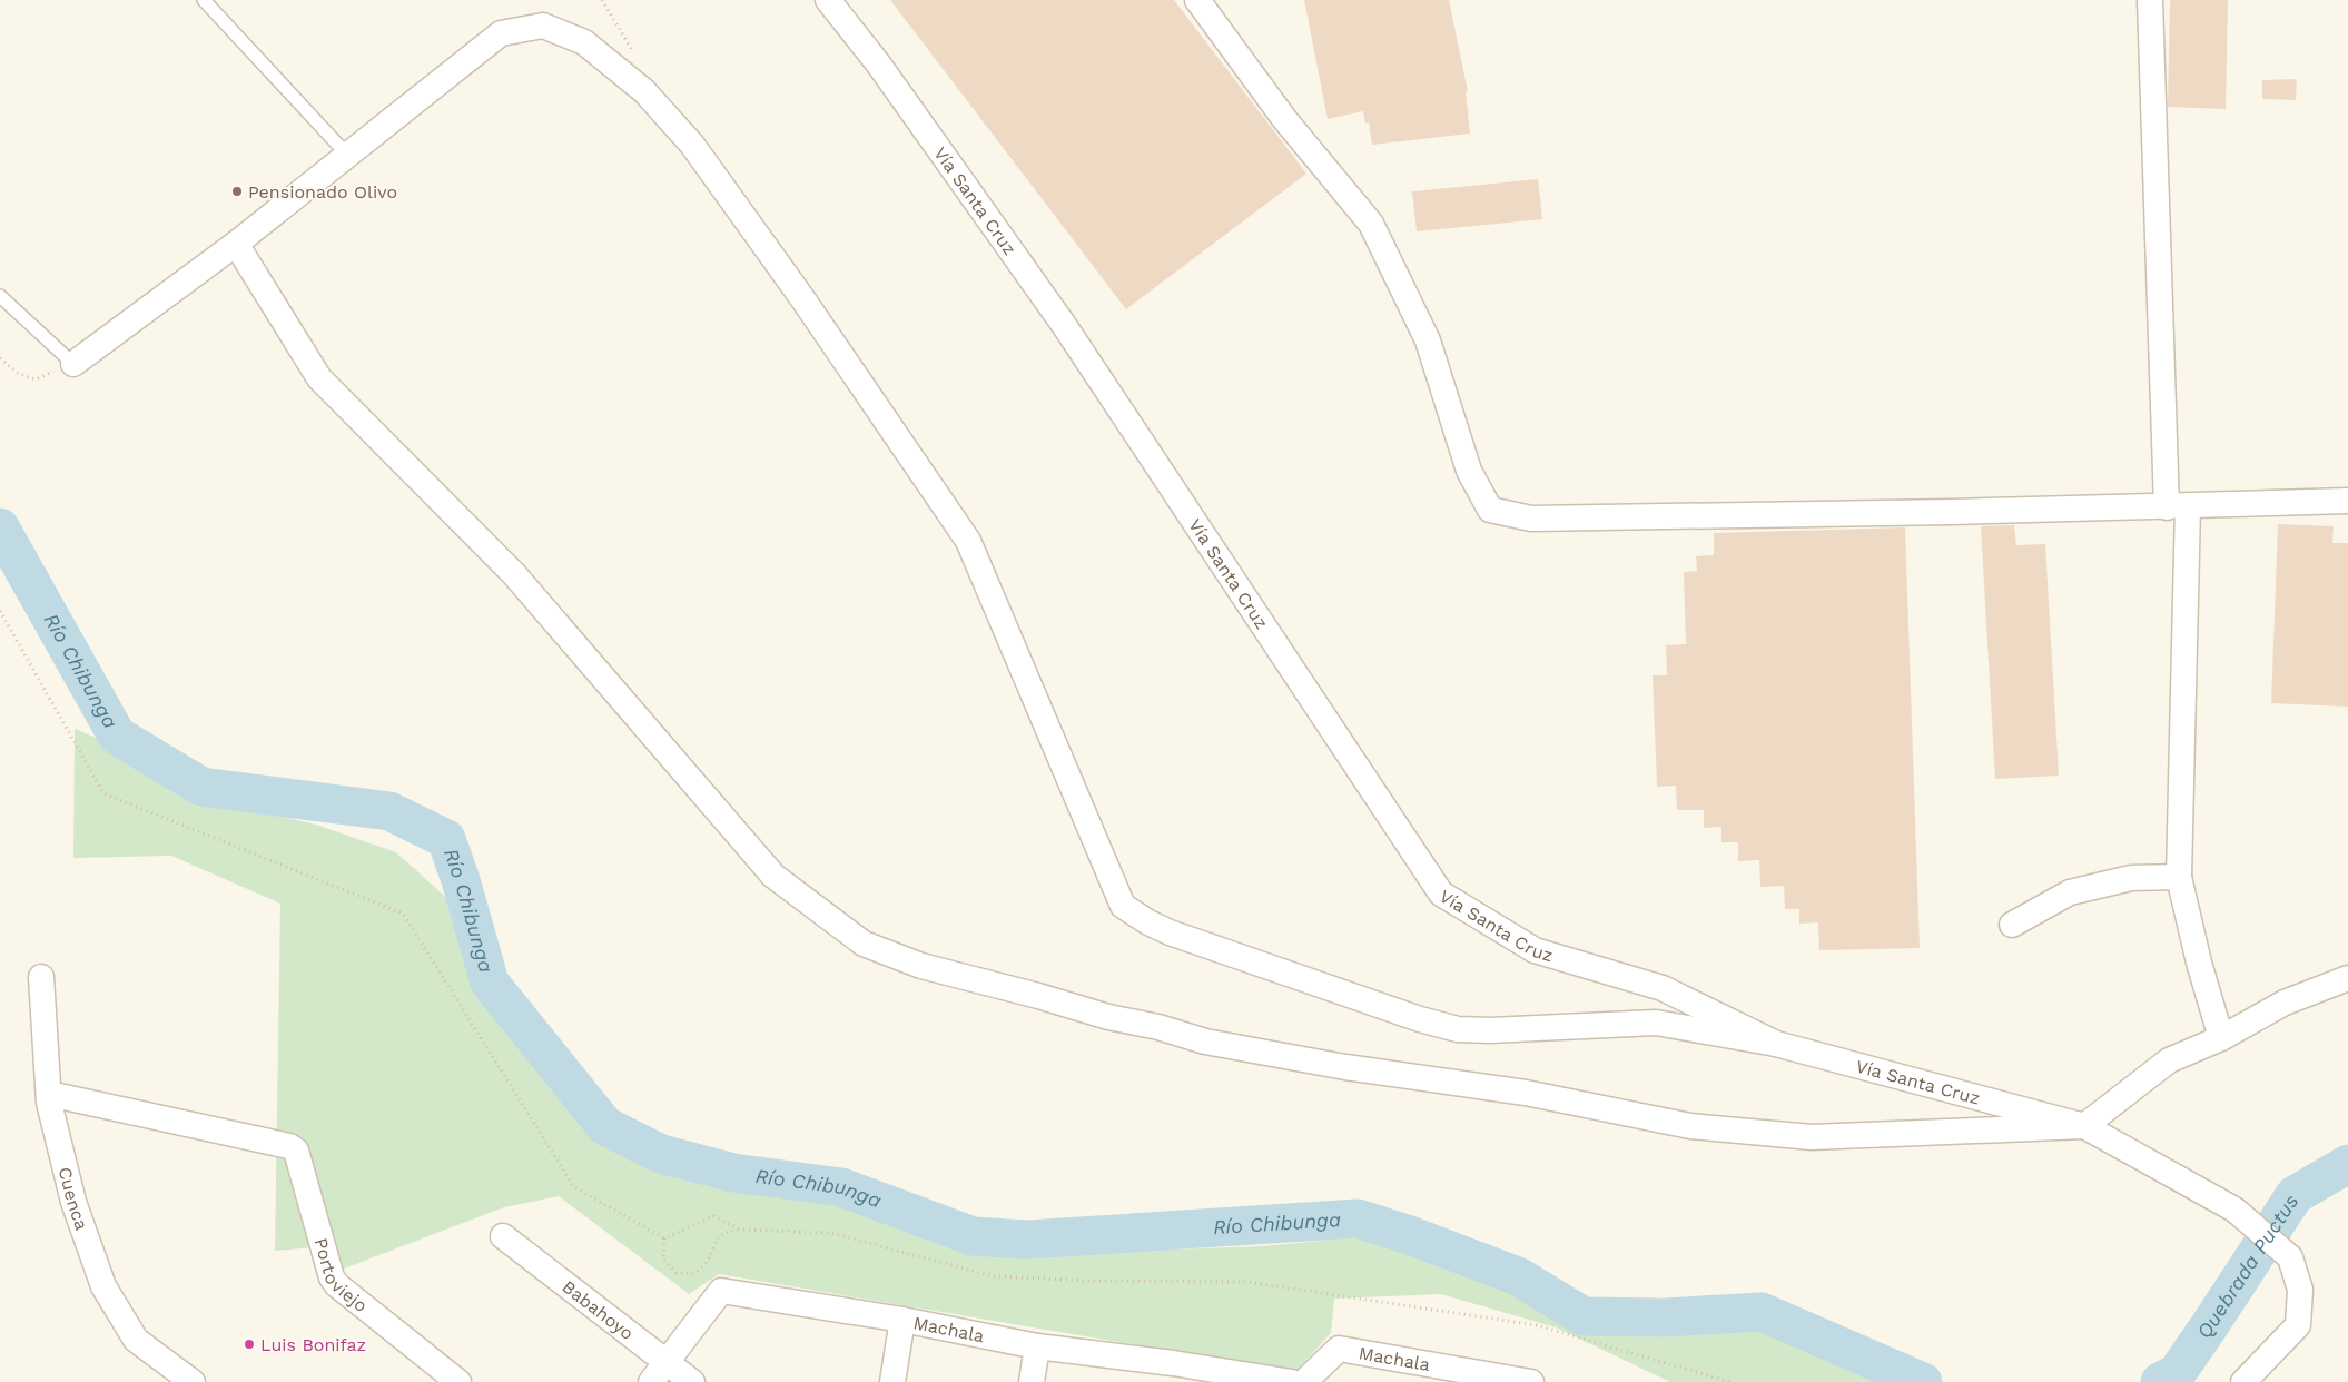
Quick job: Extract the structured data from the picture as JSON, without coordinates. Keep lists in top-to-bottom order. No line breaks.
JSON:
{"streets":{"street":["Vía Santa Cruz","Cuenca","Portoviejo","Babahoyo","Machala"]},"crossings":[["Cuenca","Portoviejo"],["Babahoyo","Machala"]],"water":["Río Chibunga","Quebrada Puctus"],"places":["Pensionado Olivo","Luis Bonifaz"]}
